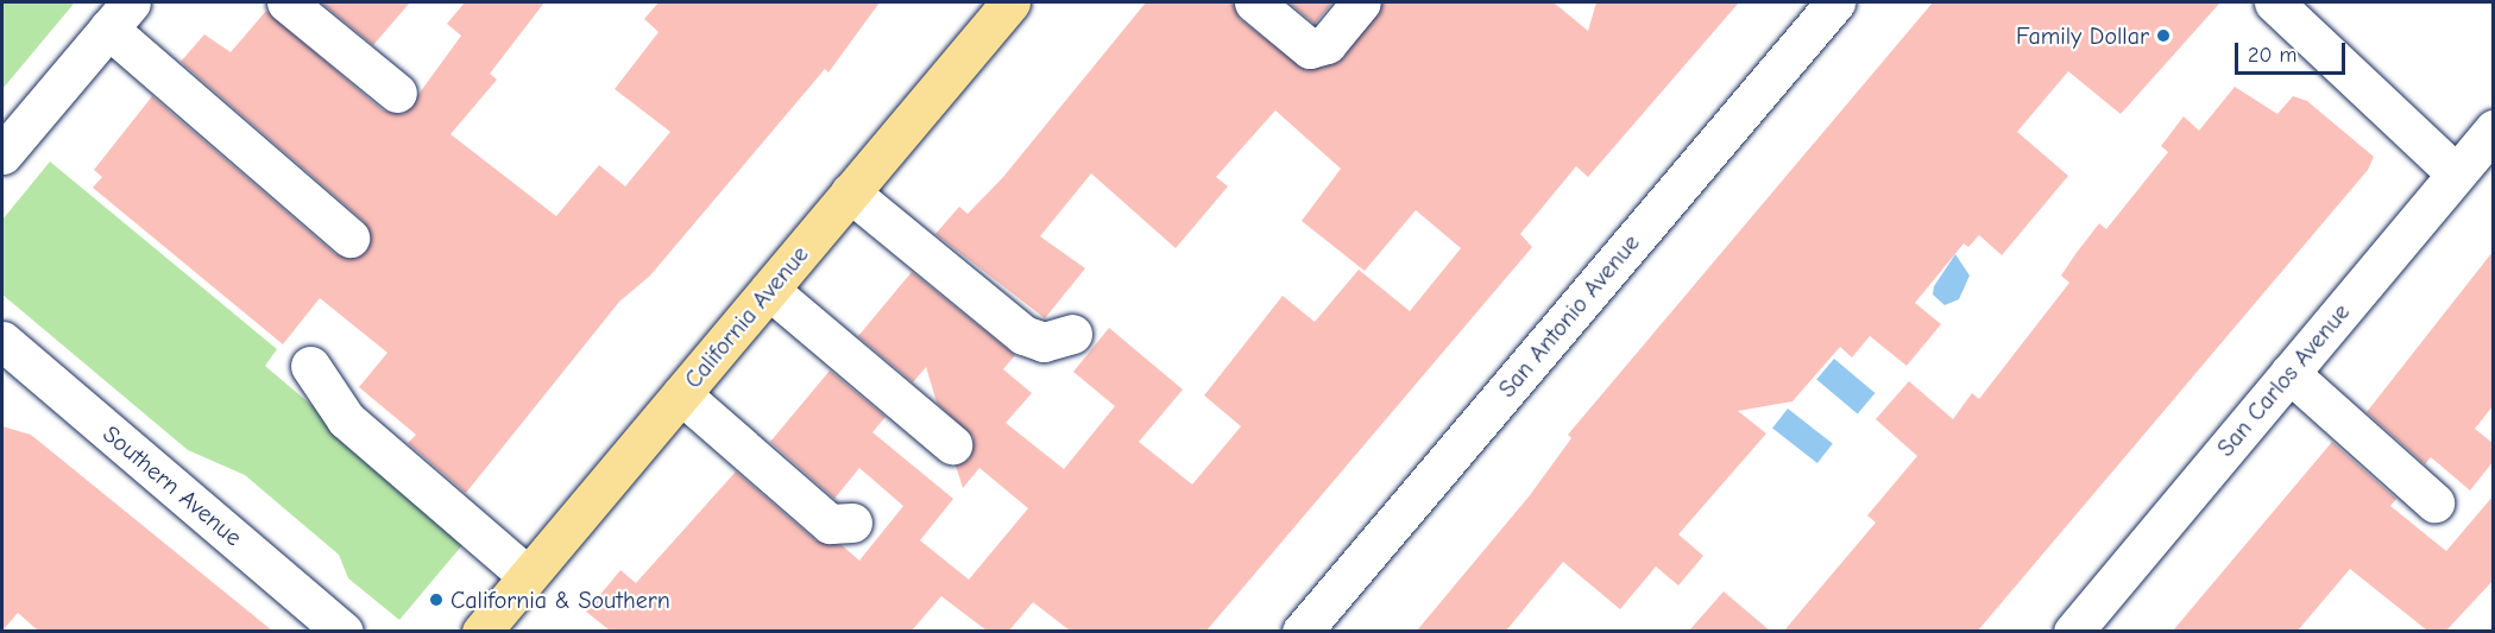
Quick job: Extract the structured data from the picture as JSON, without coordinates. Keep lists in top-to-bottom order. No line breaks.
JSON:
{"streets":{"main road":["California Avenue"],"street":["San Antonio Avenue","San Carlos Avenue","Southern Avenue"]},"places":["Family Dollar","California & Southern"],"scale_bar":"20 m"}
